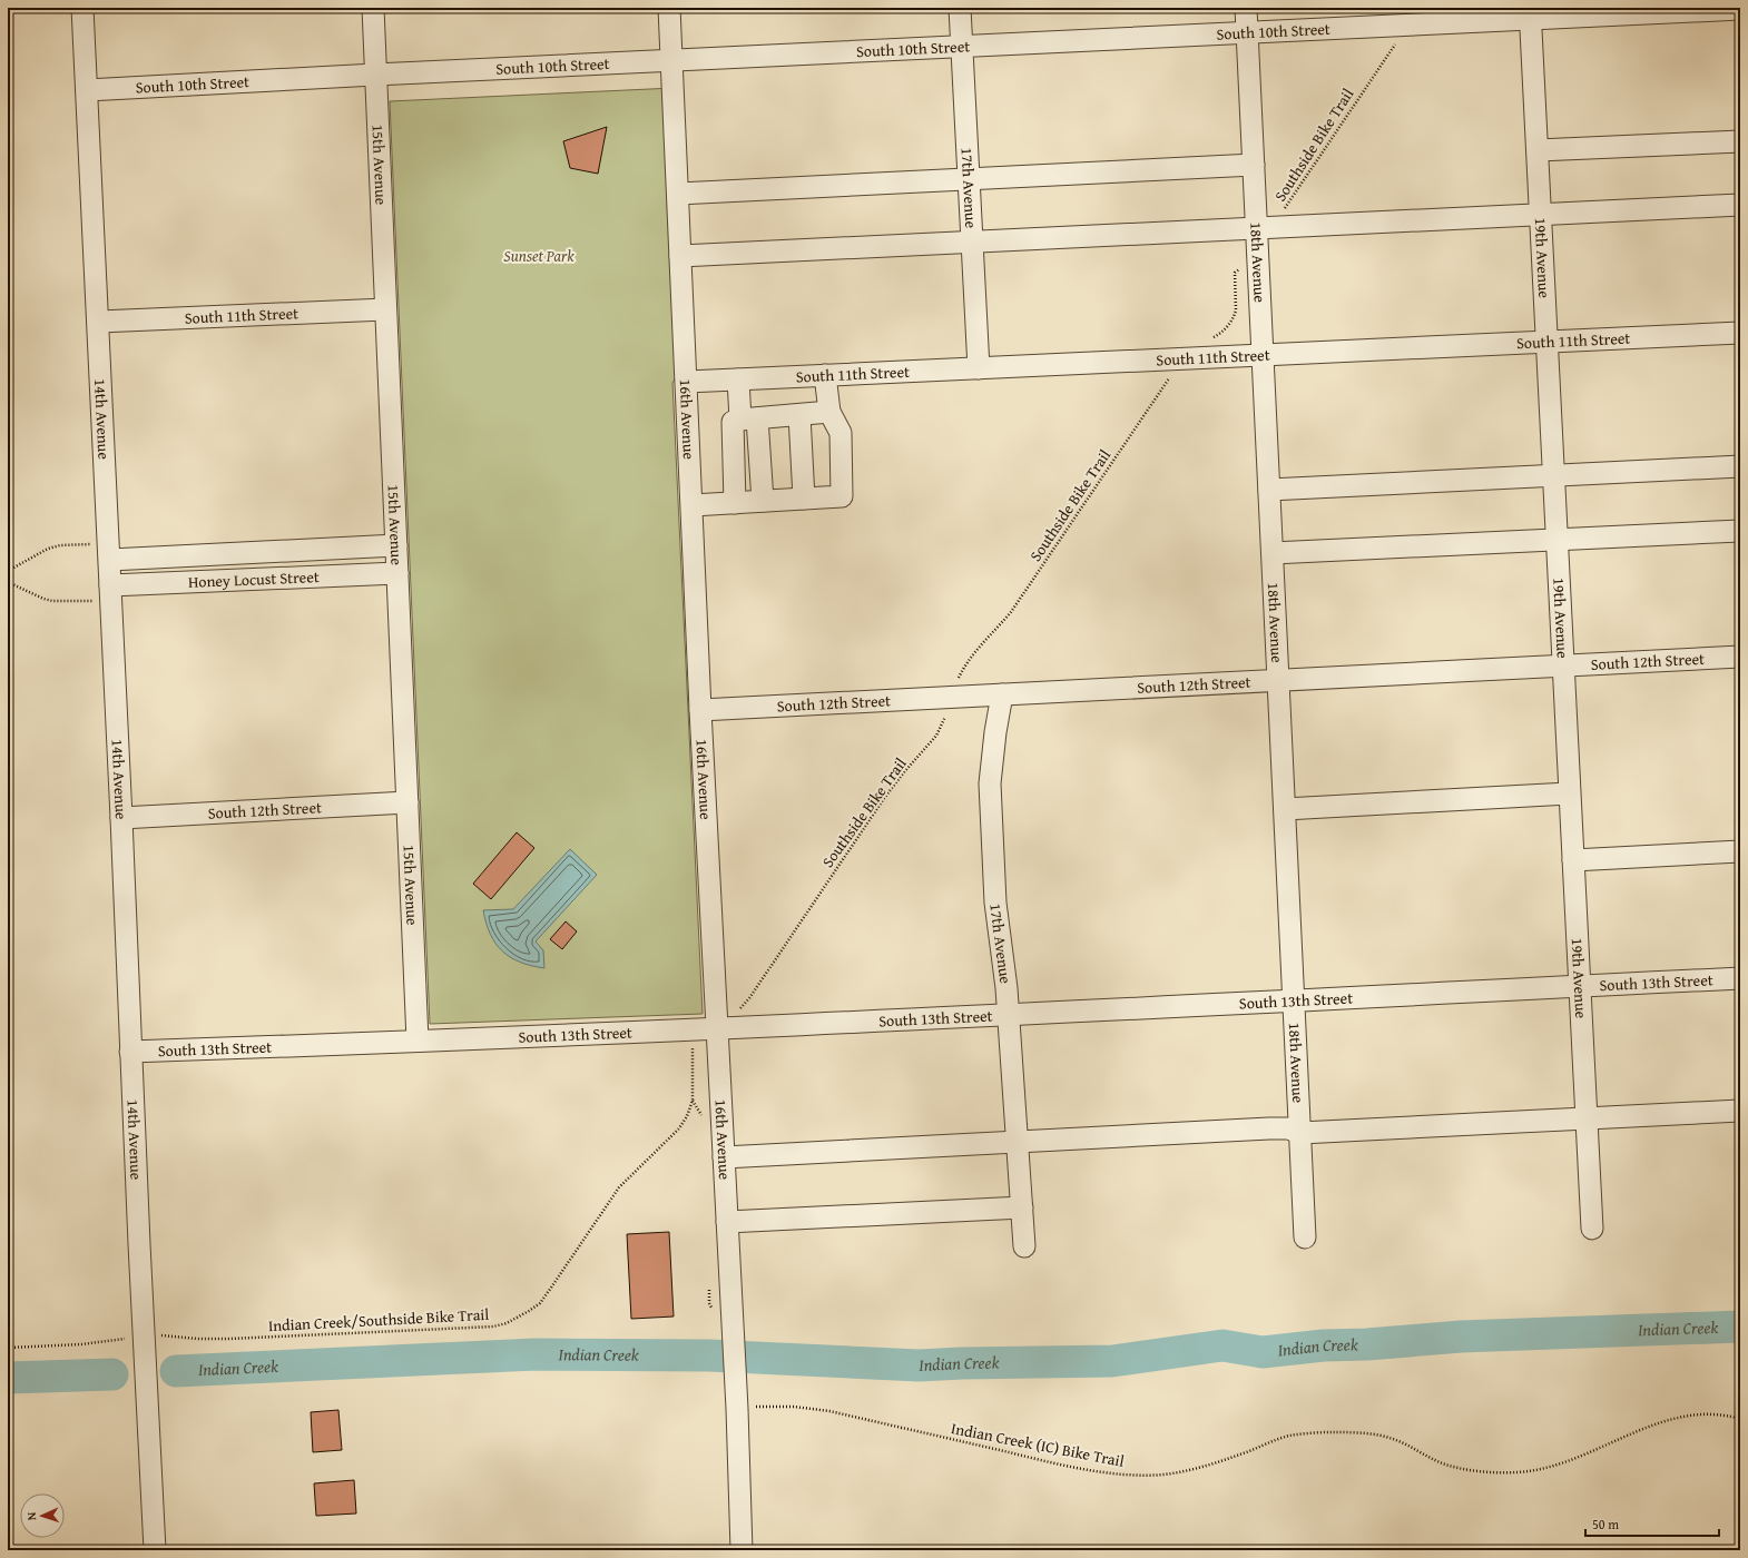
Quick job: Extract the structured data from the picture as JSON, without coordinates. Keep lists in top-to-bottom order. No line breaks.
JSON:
{"streets":{"street":["South 10th Street","15th Avenue","17th Avenue","19th Avenue","18th Avenue","South 11th Street","14th Avenue","16th Avenue","Honey Locust Street","South 12th Street","South 13th Street"],"path":["Southside Bike Trail","Indian Creek/Southside Bike Trail","Indian Creek (IC) Bike Trail"]},"crossings":[["South 10th Street","Southside Bike Trail"],["South 10th Street","15th Avenue"],["South 10th Street","17th Avenue"],["South 10th Street","19th Avenue"],["South 10th Street","18th Avenue"],["South 10th Street","14th Avenue"],["South 10th Street","16th Avenue"],["Southside Bike Trail","South 11th Street"],["Southside Bike Trail","South 12th Street"],["15th Avenue","South 11th Street"],["15th Avenue","Honey Locust Street"],["15th Avenue","South 12th Street"],["15th Avenue","South 13th Street"],["17th Avenue","South 11th Street"],["17th Avenue","South 12th Street"],["17th Avenue","South 13th Street"],["19th Avenue","South 11th Street"],["19th Avenue","South 12th Street"],["19th Avenue","South 13th Street"],["18th Avenue","South 11th Street"],["18th Avenue","South 12th Street"],["18th Avenue","South 13th Street"],["South 11th Street","14th Avenue"],["South 11th Street","16th Avenue"],["14th Avenue","Honey Locust Street"],["14th Avenue","South 12th Street"],["14th Avenue","South 13th Street"],["14th Avenue","Indian Creek/Southside Bike Trail"],["16th Avenue","South 12th Street"],["16th Avenue","South 13th Street"],["16th Avenue","Indian Creek (IC) Bike Trail"]],"water":["Indian Creek"],"parks":["Sunset Park"],"scale_bar":"50 m","north":"left"}
